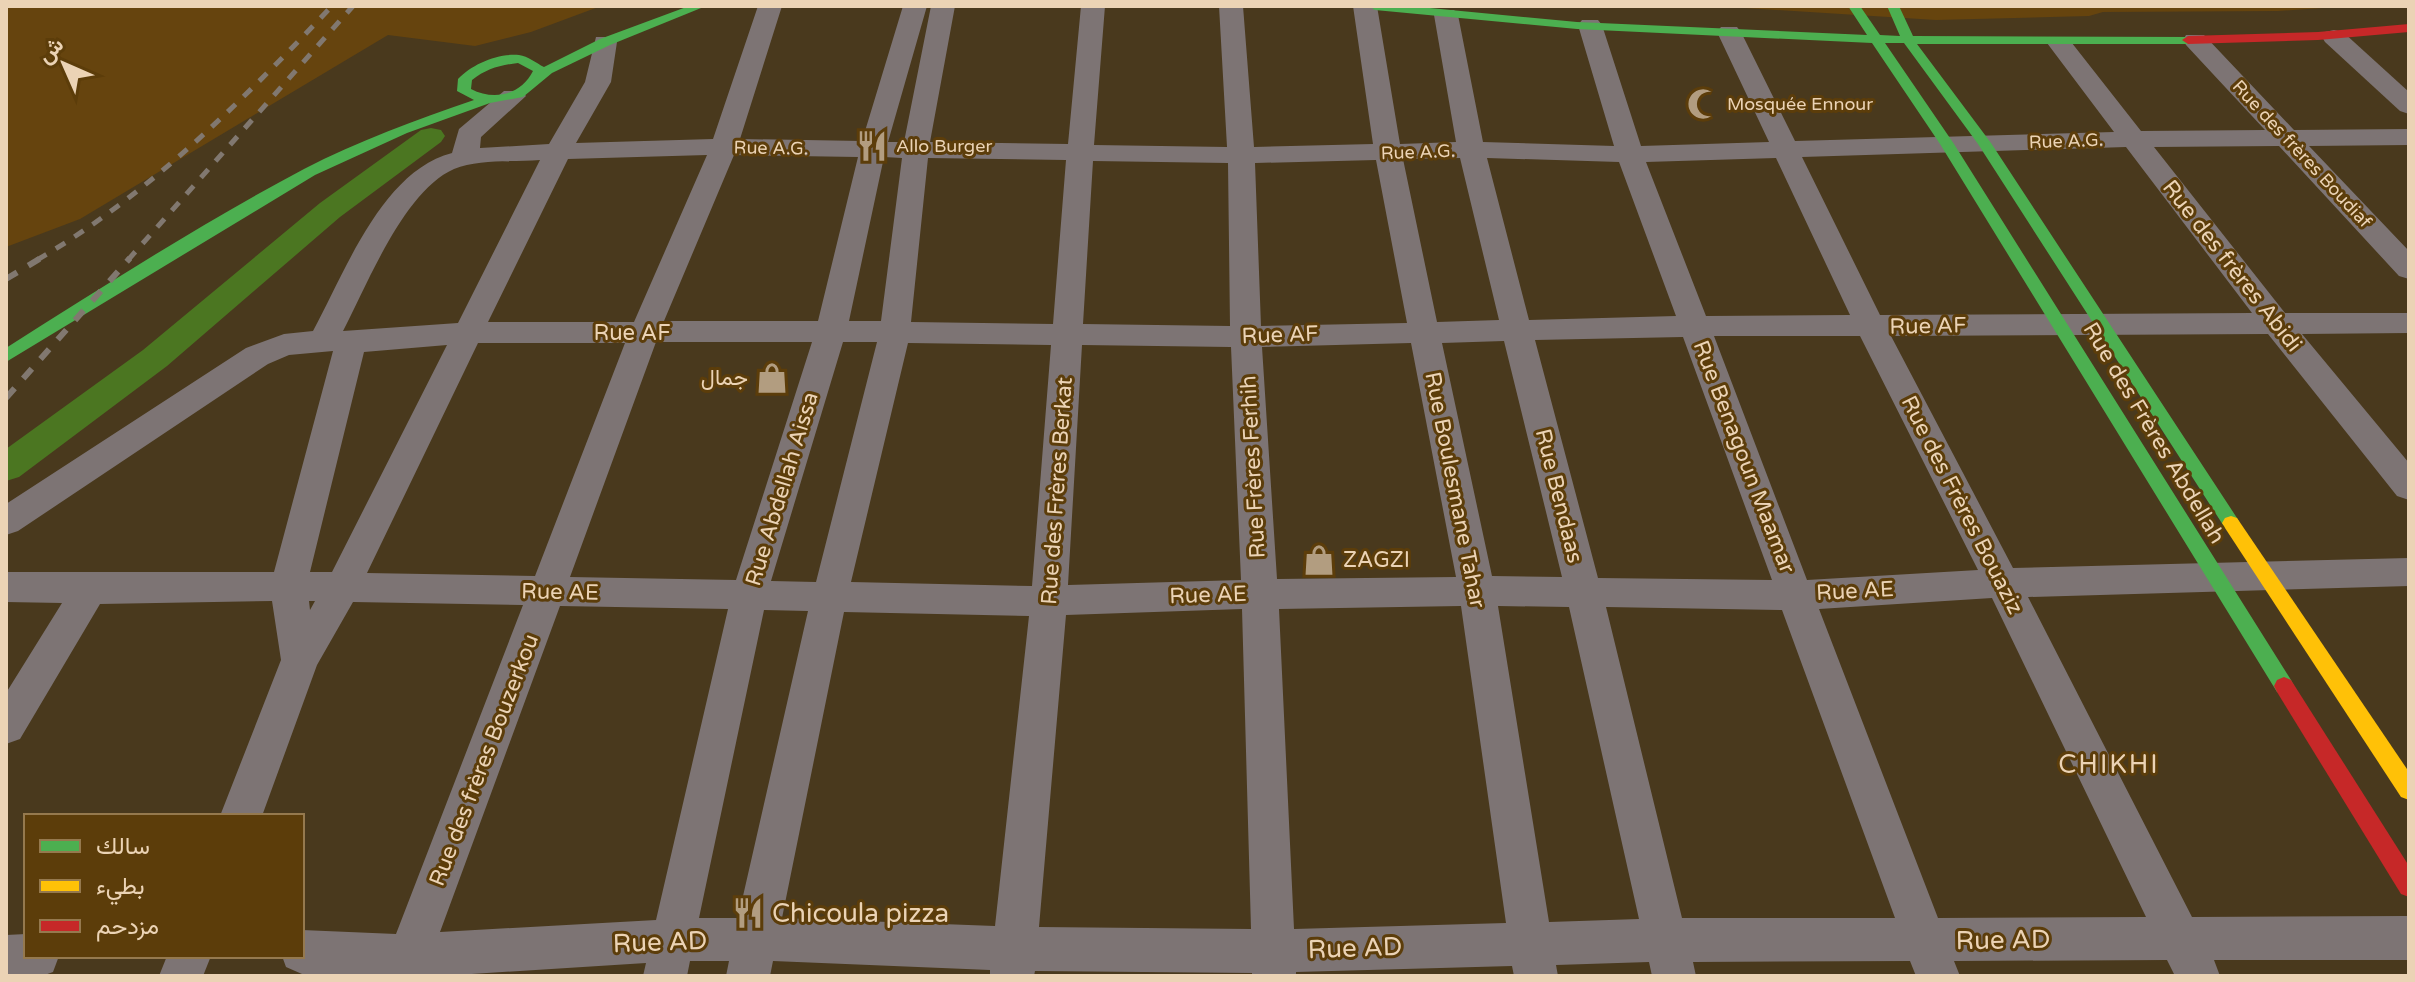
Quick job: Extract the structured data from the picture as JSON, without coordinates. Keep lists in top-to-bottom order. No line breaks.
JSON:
{"streets":{"street":["Rue A.G.","Rue des frères Boudiaf","Rue des frères Abidi","Rue AF","Rue des Frères Abdellah","Rue Benagoun Maamar","Rue Frères Ferhih","Rue Abdellah Aissa","Rue Boulesmane Tahar","Rue des Frères Berkat","Rue Bendaas","Rue des Frères Bouaziz","Rue AE","Rue des frères Bouzerkou","Rue AD"]},"crossings":[["Rue A.G.","Rue des frères Boudiaf"],["Rue A.G.","Rue des frères Abidi"],["Rue A.G.","Rue AF"],["Rue A.G.","Rue des Frères Abdellah"],["Rue A.G.","Rue Benagoun Maamar"],["Rue A.G.","Rue Frères Ferhih"],["Rue A.G.","Rue Abdellah Aissa"],["Rue A.G.","Rue Boulesmane Tahar"],["Rue A.G.","Rue des Frères Berkat"],["Rue A.G.","Rue Bendaas"],["Rue A.G.","Rue des Frères Bouaziz"],["Rue A.G.","Rue des frères Bouzerkou"],["Rue des frères Abidi","Rue AF"],["Rue AF","Rue des Frères Abdellah"],["Rue AF","Rue Benagoun Maamar"],["Rue AF","Rue Frères Ferhih"],["Rue AF","Rue Abdellah Aissa"],["Rue AF","Rue Boulesmane Tahar"],["Rue AF","Rue des Frères Berkat"],["Rue AF","Rue Bendaas"],["Rue AF","Rue des Frères Bouaziz"],["Rue AF","Rue des frères Bouzerkou"],["Rue des Frères Abdellah","Rue AE"],["Rue Benagoun Maamar","Rue AE"],["Rue Benagoun Maamar","Rue AD"],["Rue Frères Ferhih","Rue AE"],["Rue Frères Ferhih","Rue AD"],["Rue Abdellah Aissa","Rue AE"],["Rue Abdellah Aissa","Rue AD"],["Rue Boulesmane Tahar","Rue AE"],["Rue Boulesmane Tahar","Rue AD"],["Rue des Frères Berkat","Rue AE"],["Rue des Frères Berkat","Rue AD"],["Rue Bendaas","Rue AE"],["Rue Bendaas","Rue AD"],["Rue des Frères Bouaziz","Rue AE"],["Rue des Frères Bouaziz","Rue AD"],["Rue AE","Rue des frères Bouzerkou"],["Rue des frères Bouzerkou","Rue AD"]],"districts":["CHIKHI"],"places":{"mosque":["Mosquée Ennour"],"restaurant":["Allo Burger","Chicoula pizza"],"shop":["جمال","ZAGZI"]},"legend":["سالك","بطيء","مزدحم"],"north":"top left"}
